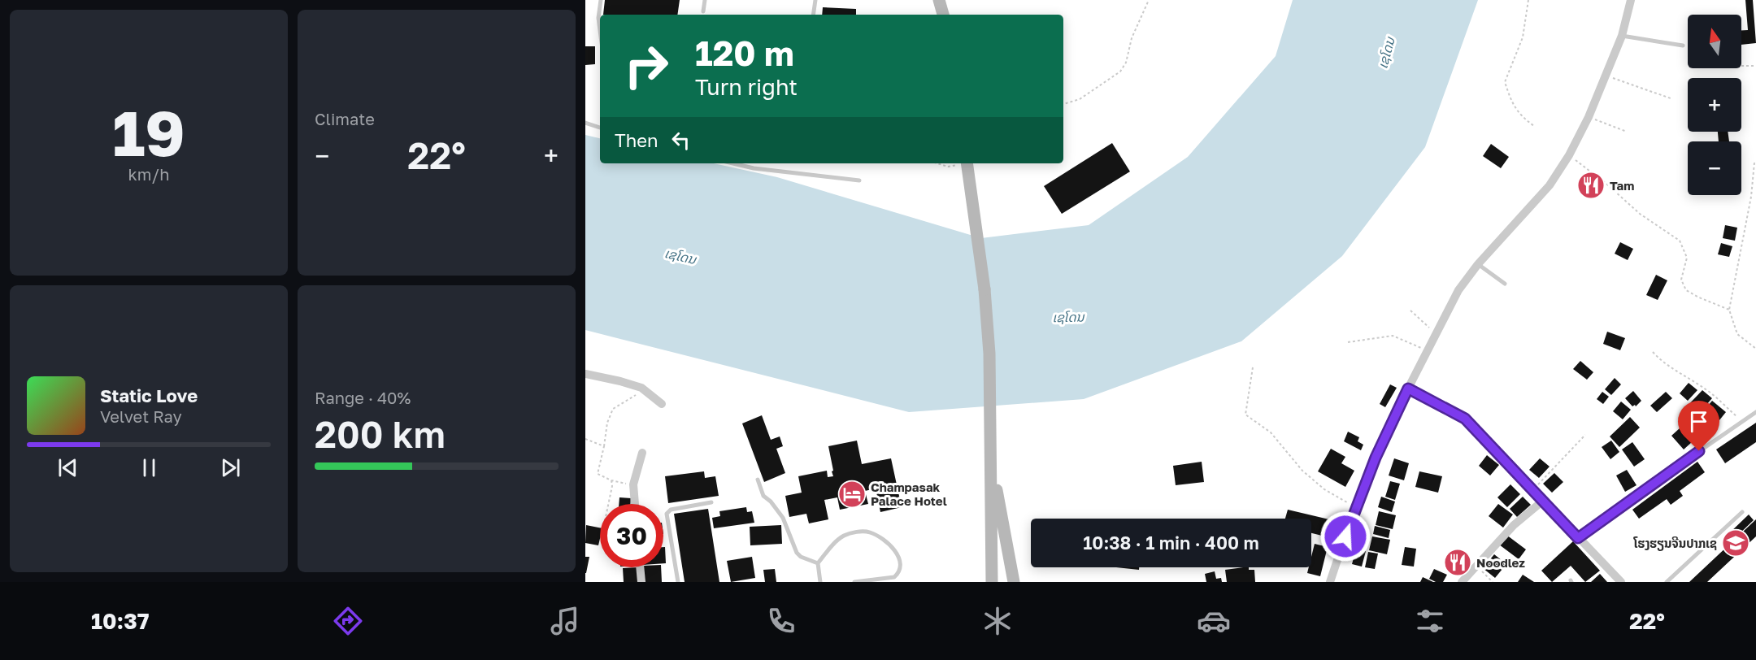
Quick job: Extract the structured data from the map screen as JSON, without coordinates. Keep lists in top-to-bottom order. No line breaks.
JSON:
{"water":["ເຊໂດນ"],"places":{"restaurant":["Tam","Noodlez"],"hotel":["Champasak Palace Hotel"],"school or university":["ໂຮງຮຽນຈີນປາກເຊ"]},"north":"top","page":{"tile":[["19","km/h"],"Climate",["Range · 40%","200 km"]],"map_buttons":["+","−"],"turn":["120 m","Turn right"],"then":"Then","heat":["−","22°","+"],"song":["Static Love","Velvet Ray"],"limit":"30","trip":"10:38 · 1 min · 400 m","tabs":["10:37","22°"]}}
